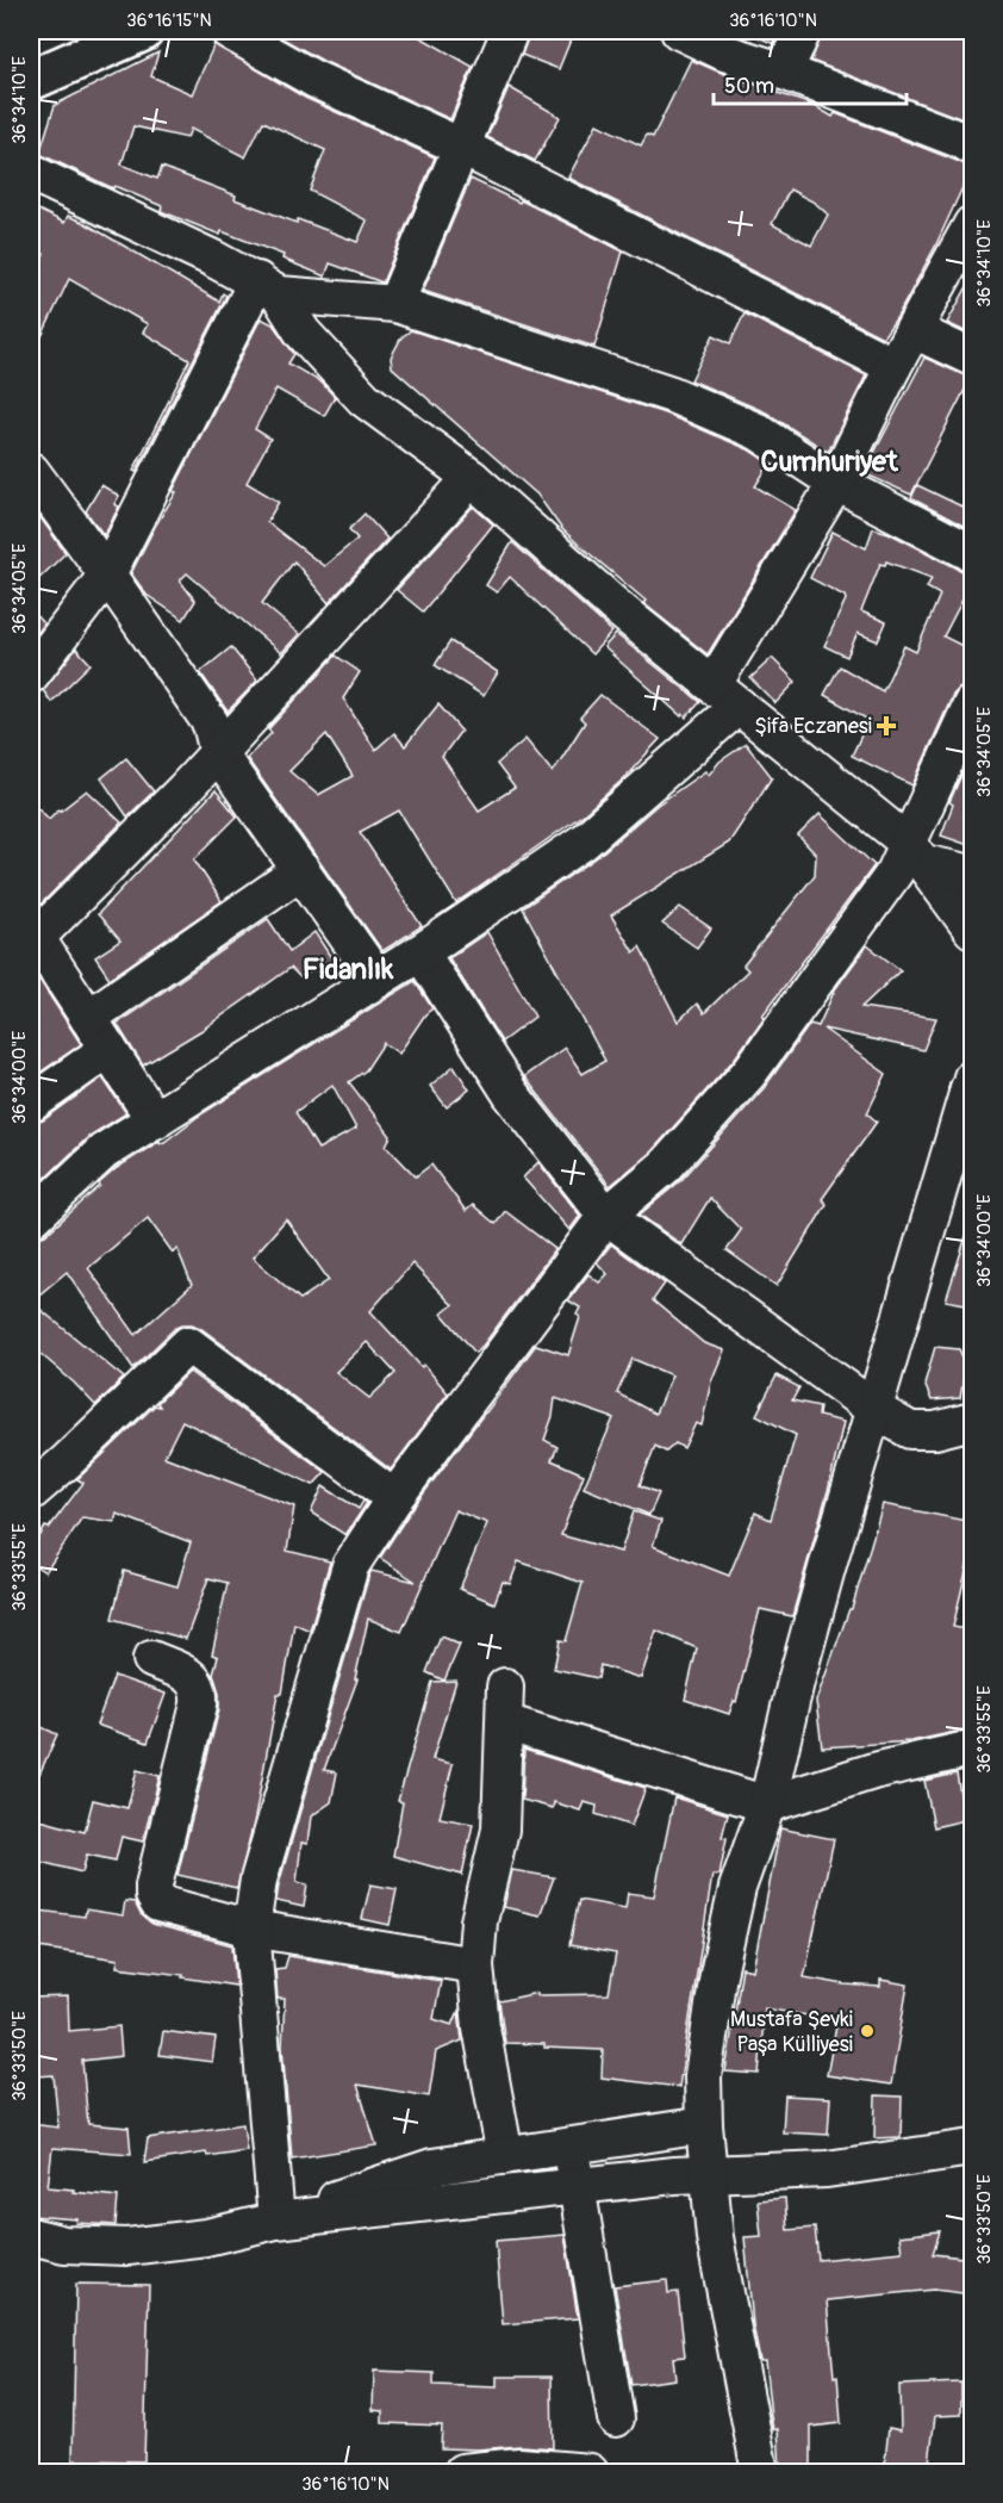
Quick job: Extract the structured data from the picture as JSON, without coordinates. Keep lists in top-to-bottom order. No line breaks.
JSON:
{"districts":["Cumhuriyet","Fidanlık"],"places":{"health":["Şifa Eczanesi"],"other":["Mustafa Şevki Paşa Külliyesi"]},"scale_bar":"50 m","coordinates":["36°16'15\"N","36°16'10\"N","36°34'10\"E","36°34'05\"E","36°34'00\"E","36°33'55\"E","36°33'50\"E"]}
